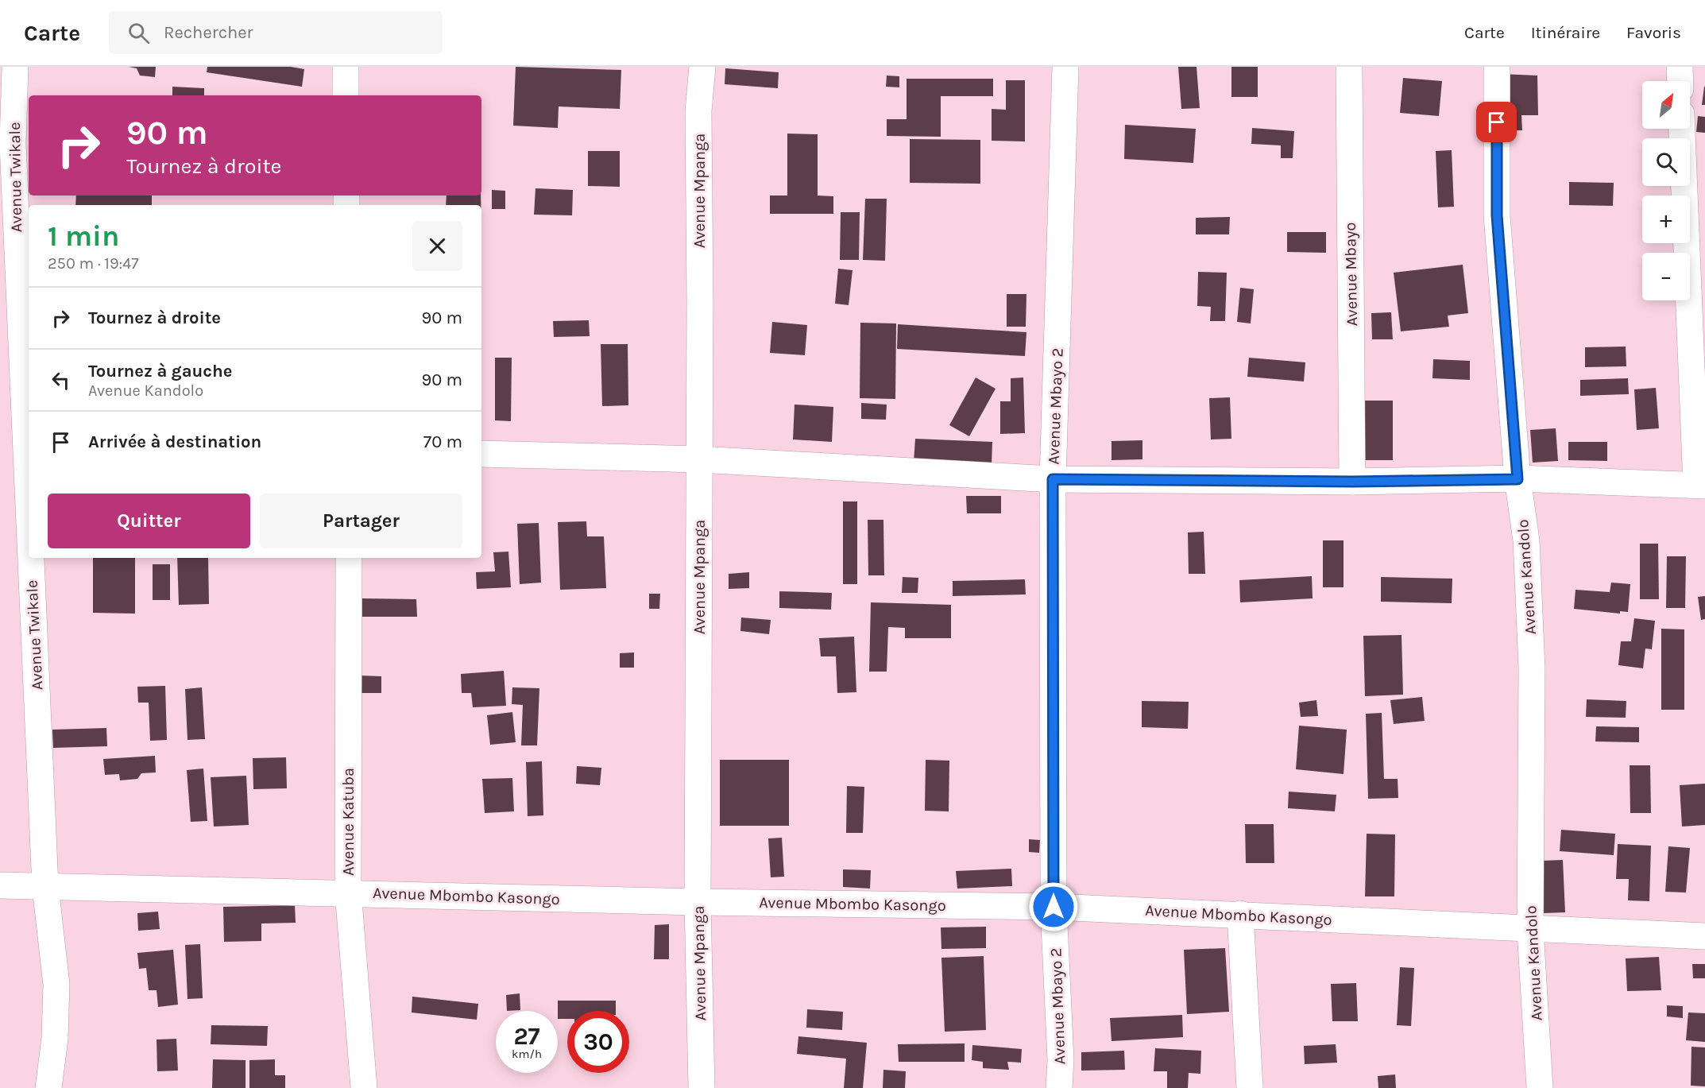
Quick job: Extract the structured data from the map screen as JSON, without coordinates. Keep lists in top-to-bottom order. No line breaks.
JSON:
{"streets":{"street":["Avenue Twikale","Avenue Mpanga","Avenue Mbayo","Avenue Mbayo 2","Avenue Kandolo","Avenue Katuba","Avenue Mbombo Kasongo"]},"crossings":[["Avenue Twikale","Avenue Mbombo Kasongo"],["Avenue Mpanga","Avenue Mbombo Kasongo"],["Avenue Mbayo 2","Avenue Mbombo Kasongo"],["Avenue Kandolo","Avenue Mbombo Kasongo"],["Avenue Katuba","Avenue Mbombo Kasongo"]],"north":"top right","page":{"header":"Carte","search":"Rechercher","nav":["Carte","Itinéraire","Favoris"],"map_buttons":["+","−"],"turn":["90 m","Tournez à droite"],"heading":["1 min","250 m · 19:47"],"list":[{"name":"Tournez à droite","value":"90 m"},{"name":"Tournez à gauche","note":"Avenue Kandolo","value":"90 m"},{"name":"Arrivée à destination","value":"70 m"}],"buttons":["Quitter","Partager"],"speed":"27 km/h","limit":"30"}}
